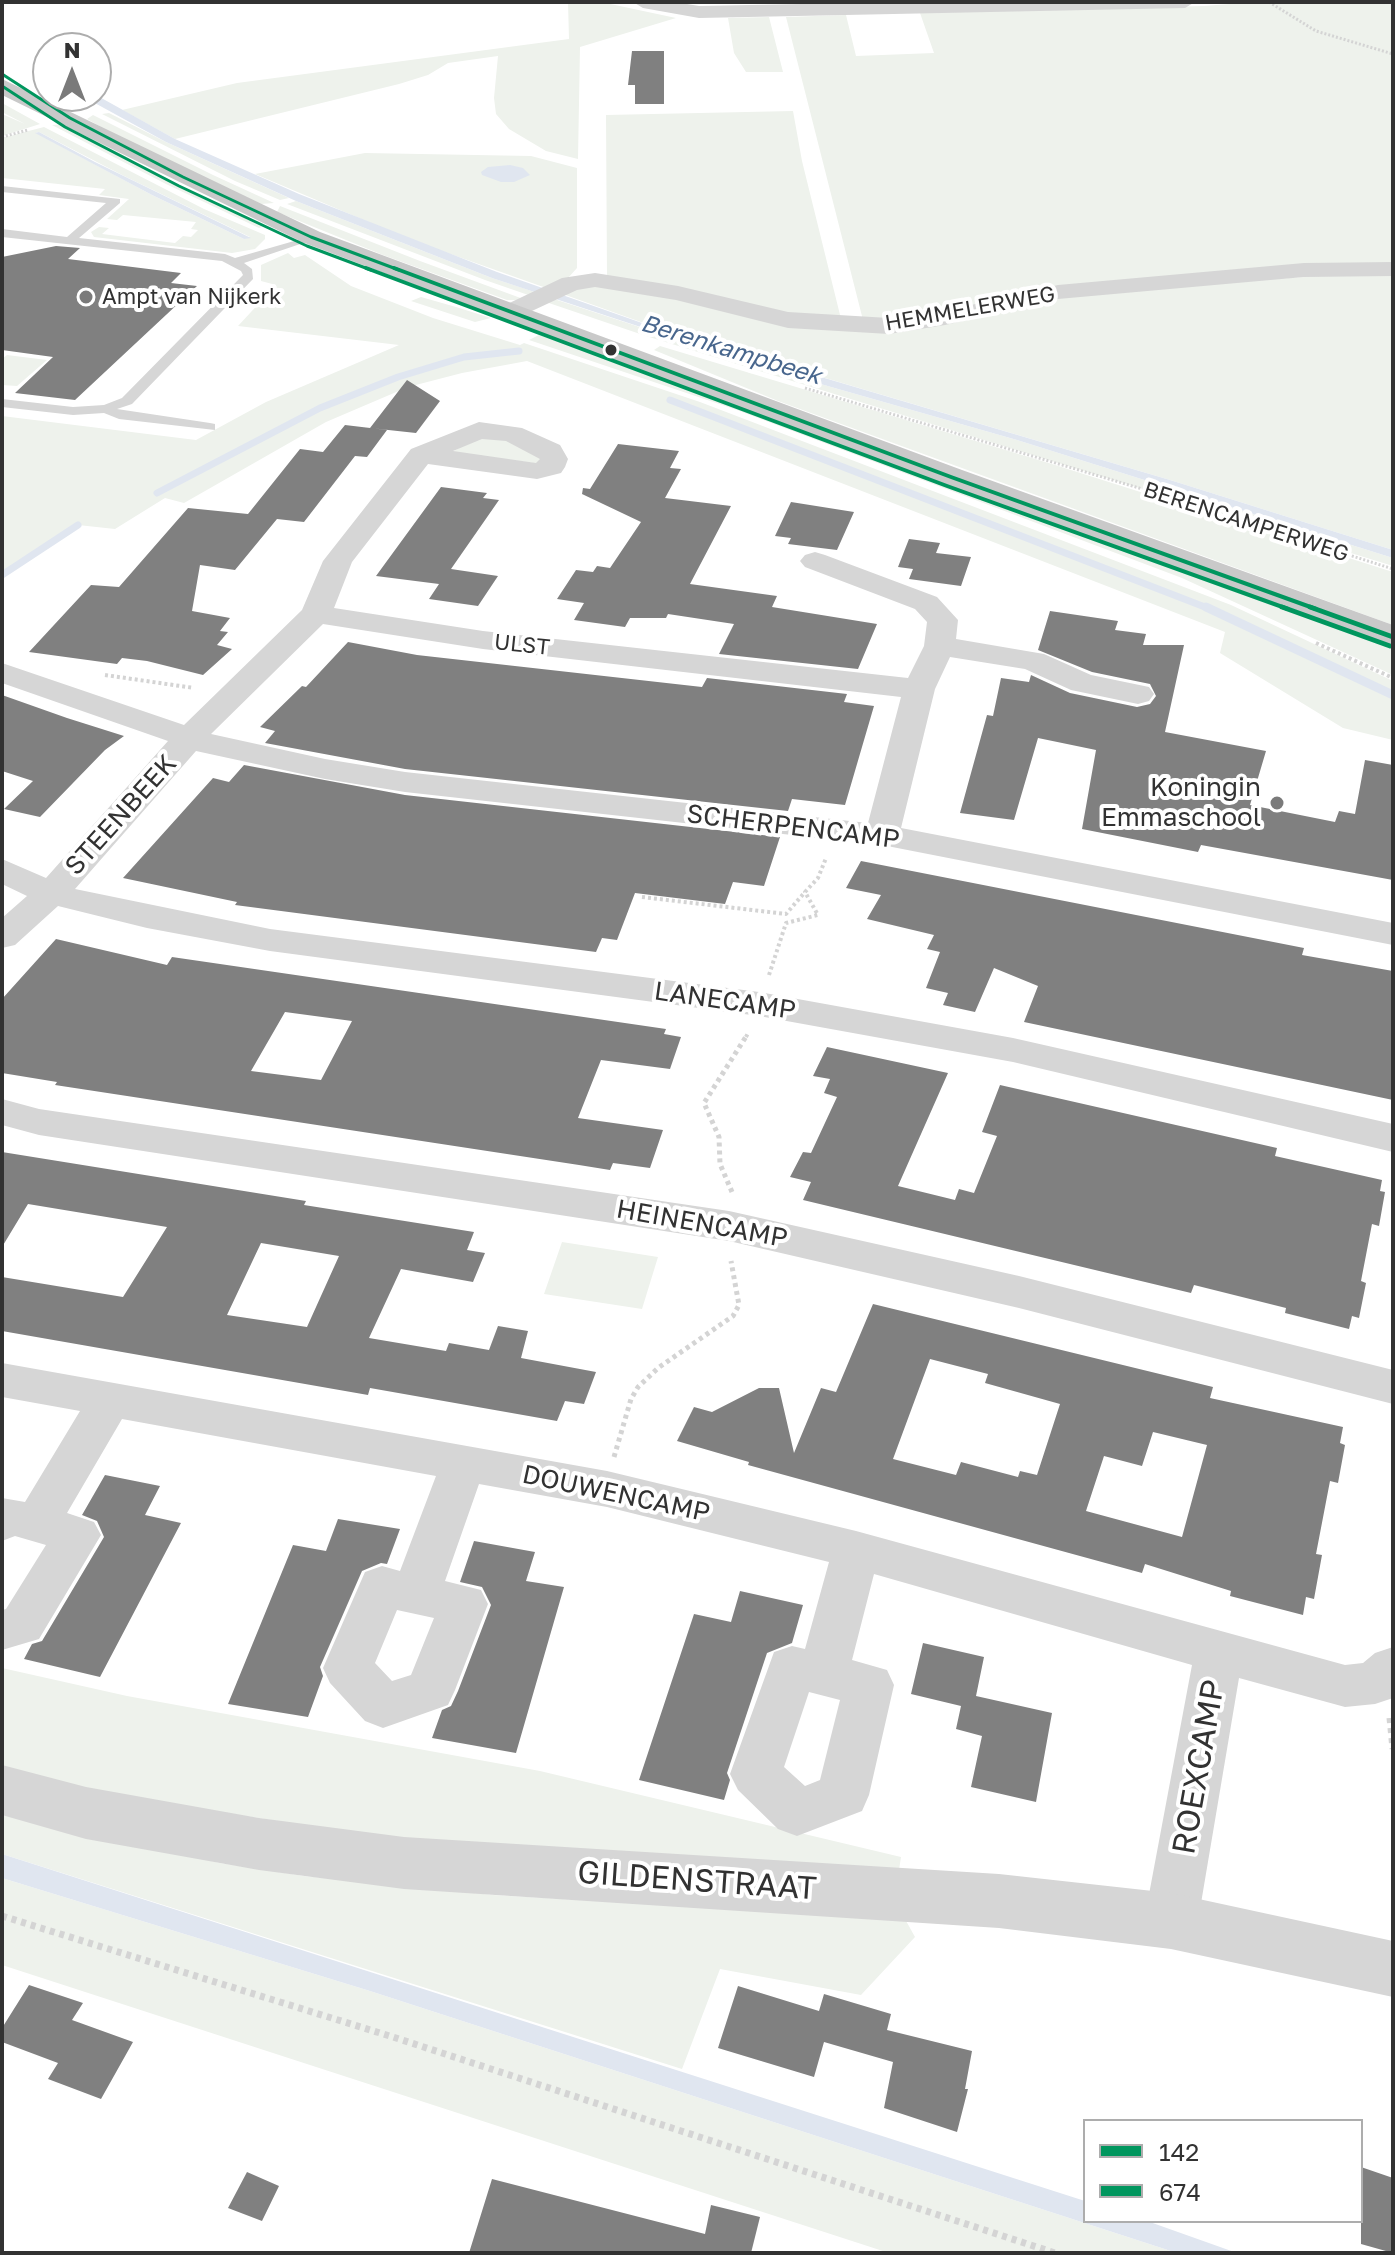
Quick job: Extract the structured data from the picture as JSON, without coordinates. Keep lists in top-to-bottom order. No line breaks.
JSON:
{"streets":{"street":["HEMMELERWEG","ULST","STEENBEEK","SCHERPENCAMP","LANECAMP","HEINENCAMP","DOUWENCAMP","ROEXCAMP","GILDENSTRAAT"],"path":["BERENCAMPERWEG"]},"crossings":[["ULST","STEENBEEK"],["STEENBEEK","SCHERPENCAMP"],["STEENBEEK","LANECAMP"],["DOUWENCAMP","ROEXCAMP"],["ROEXCAMP","GILDENSTRAAT"]],"water":["Berenkampbeek"],"places":["Ampt van Nijkerk","Koningin Emmaschool"],"lines":["transit line 142","transit line 674"],"legend":["142","674"],"north":"top"}
